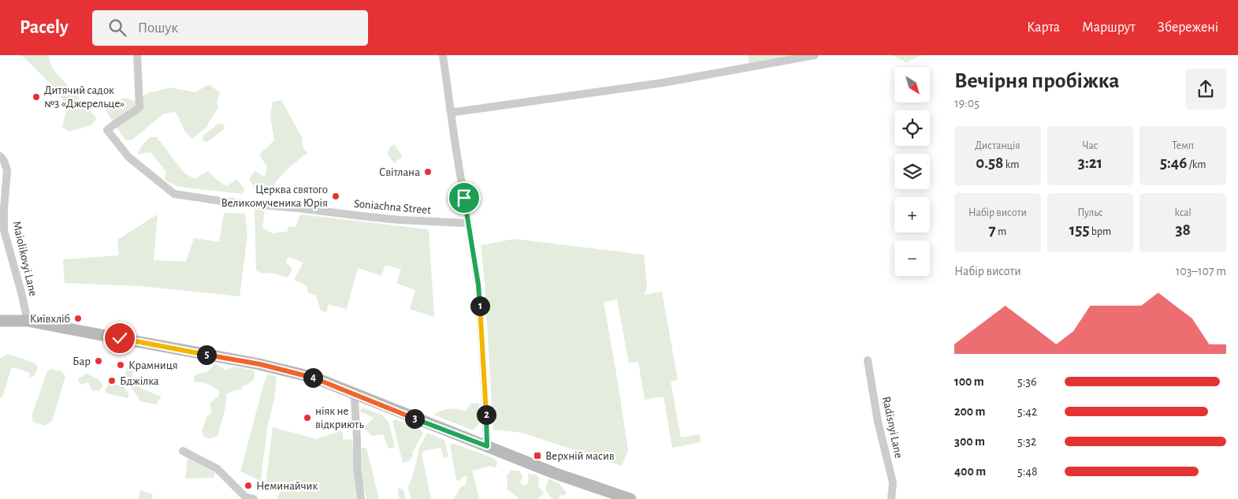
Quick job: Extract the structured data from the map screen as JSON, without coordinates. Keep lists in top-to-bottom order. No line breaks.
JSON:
{"streets":{"street":["Soniachna Street","Maiolikovyi Lane","Radisnyi Lane"]},"places":{"other":["Дитячий садок №3 «Джерельце»","Світлана","Церква святого Великомученика Юрія","Київхліб","Бар","Крамниця","Бджілка","ніяк не відкриють","Неминайчик"],"transit":["Верхній масив"]},"north":"bottom right","page":{"header":"Pacely","search":"Пошук","nav":["Карта","Маршрут","Збережені"],"heading":["Вечірня пробіжка","19:05"],"map_buttons":["+","−"],"stats":[["Дистанція","0.58 km"],["Час","3:21"],["Темп","5:46 /km"],["Набір висоти","7 m"],["Пульс","155 bpm"],["kcal","38"]],"chart":["Набір висоти","103–107 m"],"pins":["1","5","4","2","3"],"list":[{"name":"100 m","note":"5:36"},{"name":"200 m","note":"5:42"},{"name":"300 m","note":"5:32"},{"name":"400 m","note":"5:48"}]}}
